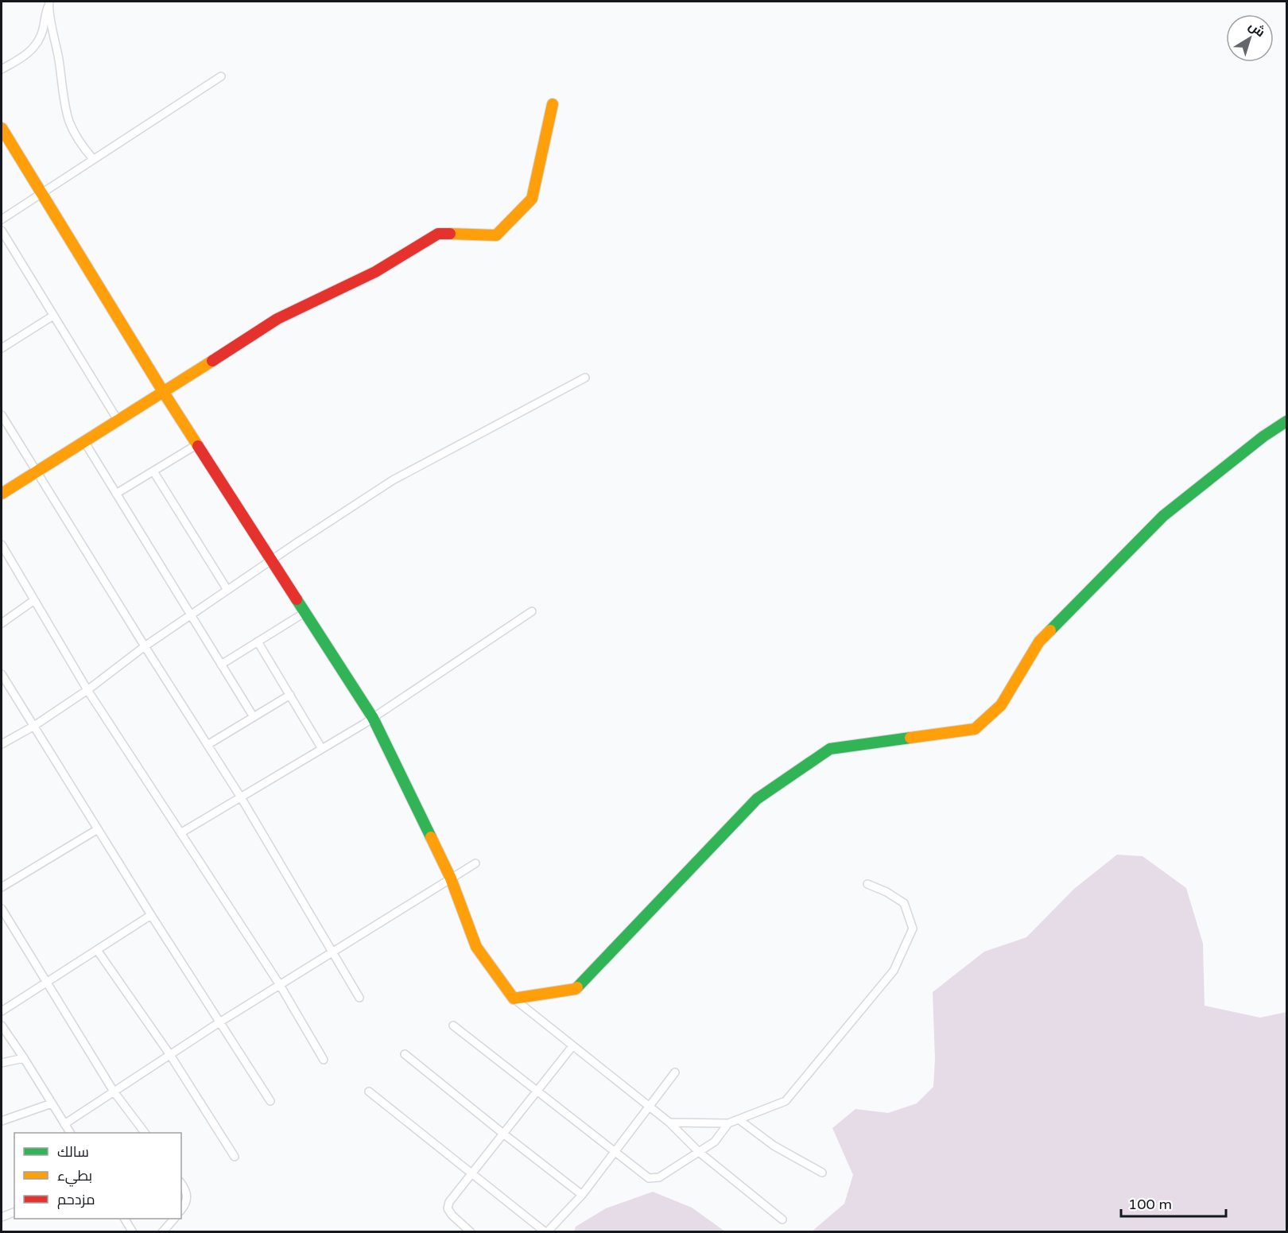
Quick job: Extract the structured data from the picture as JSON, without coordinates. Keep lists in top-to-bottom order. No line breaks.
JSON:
{"legend":["سالك","بطيء","مزدحم"],"scale_bar":"100 m","north":"top right"}
